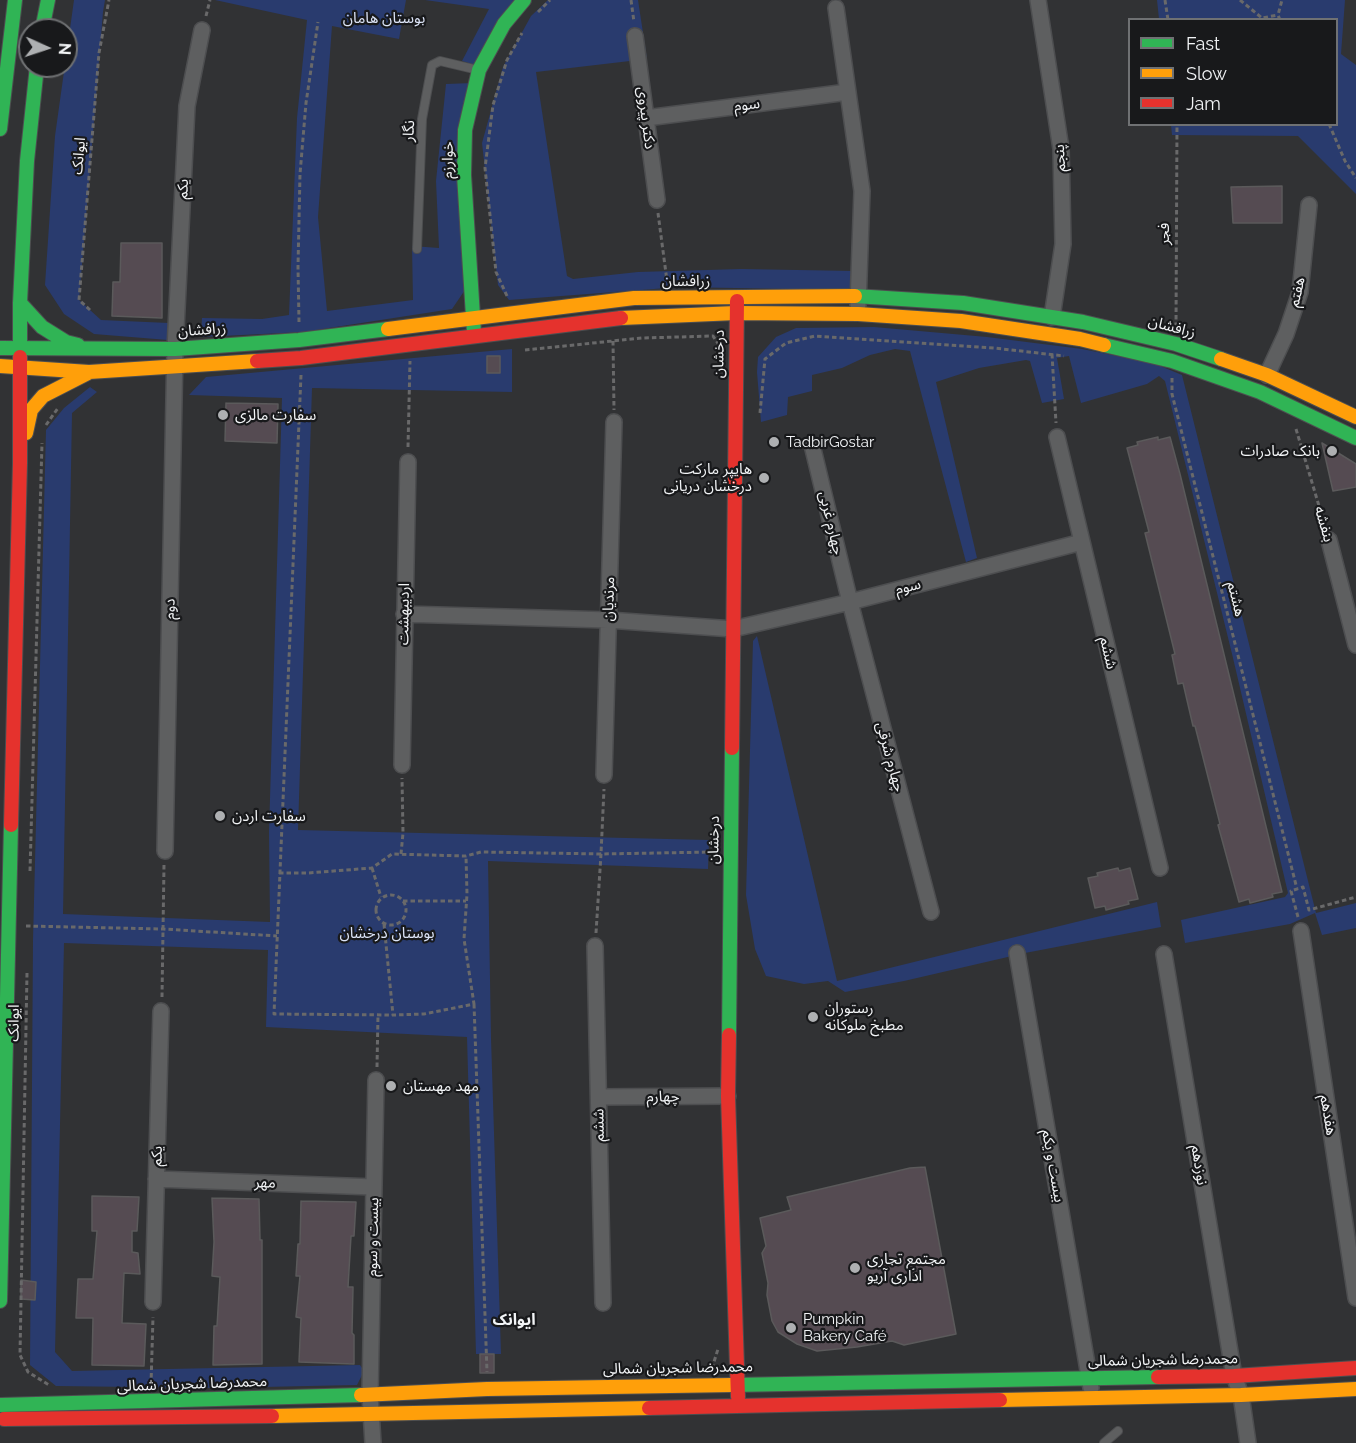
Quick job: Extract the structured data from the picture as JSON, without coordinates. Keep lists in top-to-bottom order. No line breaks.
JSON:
{"streets":{"street":["سوم","دکتر پیروی","پنجم","خوارزم","یکم","زرافشان","هفتم","درخشان","چهارم غربی","بنفشه","مرنديان","دوم","اردیبهشت","ششم","چهارم شرقی","چهارم","هفدهم","نوزدهم","بیست و یکم","مهر","بیست و سوم","محمدرضا شجریان شمالی"],"lane":["نگار"],"path":["ایوانک","فجر","هشتم"]},"crossings":[["سوم","دکتر پیروی"],["سوم","درخشان"],["سوم","چهارم غربی"],["سوم","مرنديان"],["سوم","اردیبهشت"],["سوم","ششم"],["سوم","چهارم شرقی"],["نگار","خوارزم"],["پنجم","زرافشان"],["خوارزم","زرافشان"],["یکم","زرافشان"],["یکم","دوم"],["یکم","مهر"],["فجر","زرافشان"],["زرافشان","هفتم"],["زرافشان","درخشان"],["درخشان","چهارم"],["درخشان","محمدرضا شجریان شمالی"],["چهارم غربی","چهارم شرقی"],["ششم","چهارم"],["نوزدهم","محمدرضا شجریان شمالی"],["بیست و یکم","محمدرضا شجریان شمالی"],["مهر","بیست و سوم"],["بیست و سوم","محمدرضا شجریان شمالی"]],"districts":["ایوانک"],"parks":["بوستان هامان","بوستان درخشان"],"places":["سفارت مالزی","TadbirGostar","بانک صادرات","هایپر مارکت درخشان دریانی","سفارت اردن","رستوران مطبخ ملوکانه","مهد مهستان","مجتمع تجاری اداری آريو","Pumpkin Bakery Café"],"legend":["Fast","Slow","Jam"],"north":"right"}
